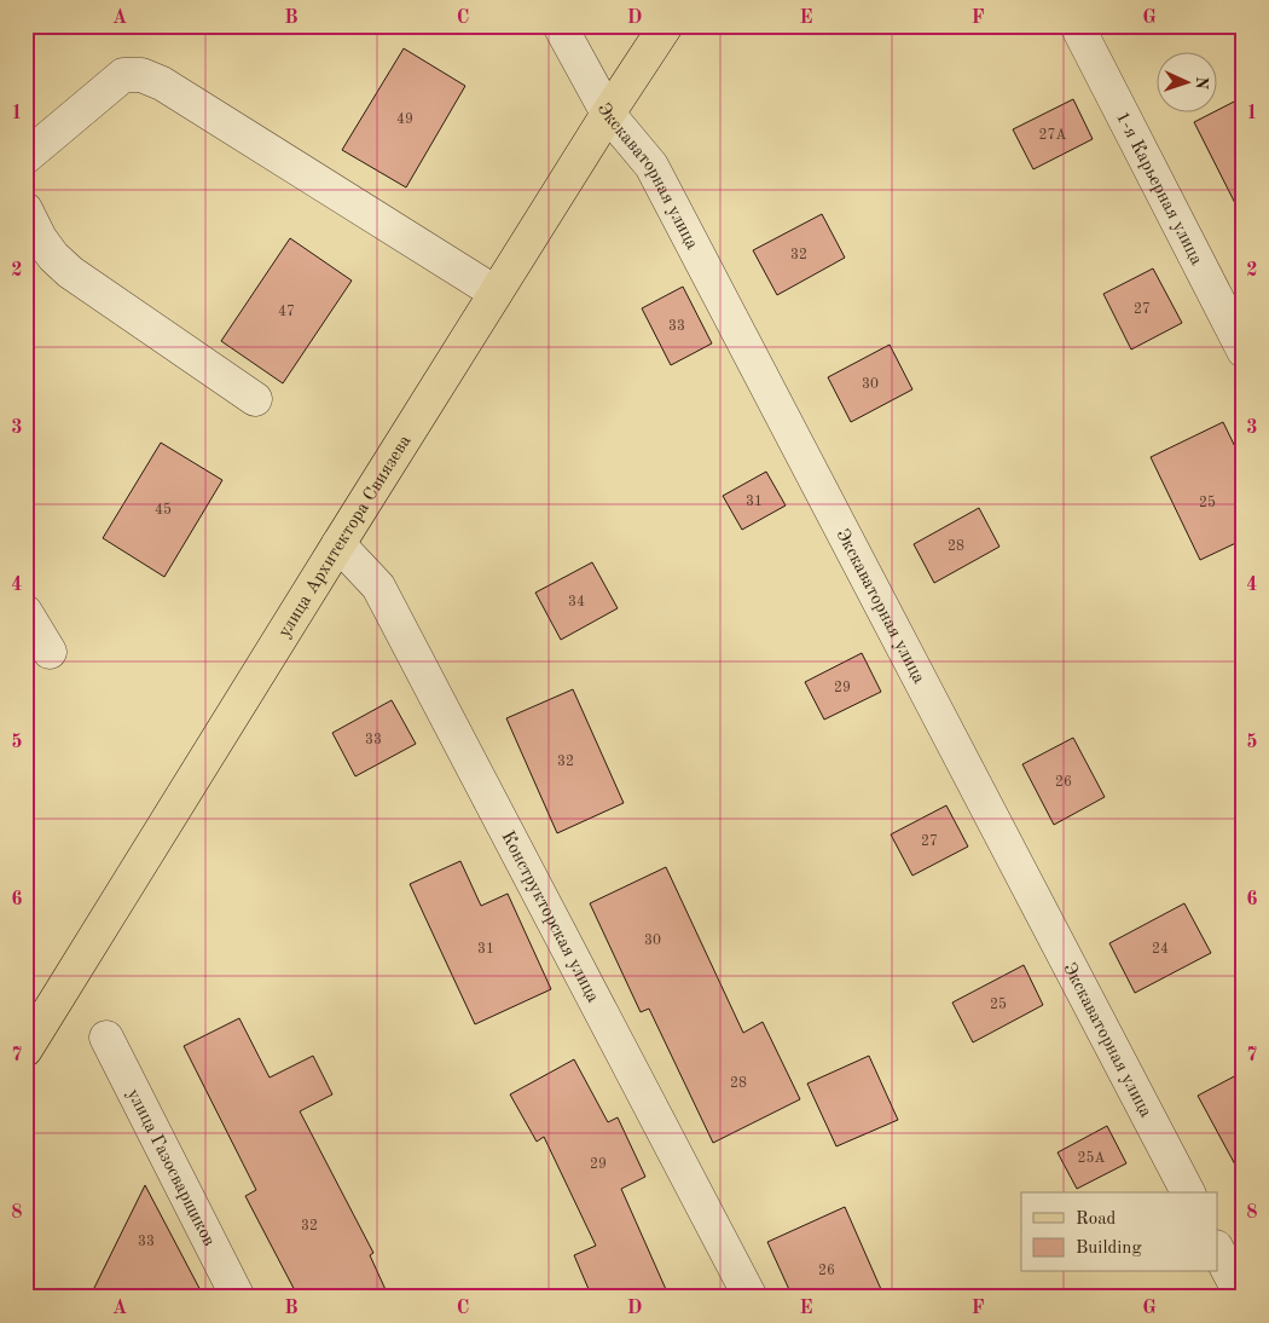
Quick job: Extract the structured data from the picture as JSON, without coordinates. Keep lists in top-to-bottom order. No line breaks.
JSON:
{"streets":{"main road":["улица Архитектора Свиязева"],"street":["Экскаваторная улица","1-я Карьерная улица","Конструкторская улица","улица Газосварщиков"]},"crossings":[["Экскаваторная улица","улица Архитектора Свиязева"],["улица Архитектора Свиязева","Конструкторская улица"]],"house_numbers":["49","27А","32","27","47","33","30","31","25","45","28","34","29","33","32","26","27","30","31","24","25","28","25А","29","32","33","26"],"legend":["Road","Building"],"north":"right","grid":{"columns":["A","B","C","D","E","F","G"],"rows":["1","2","3","4","5","6","7","8"]}}
